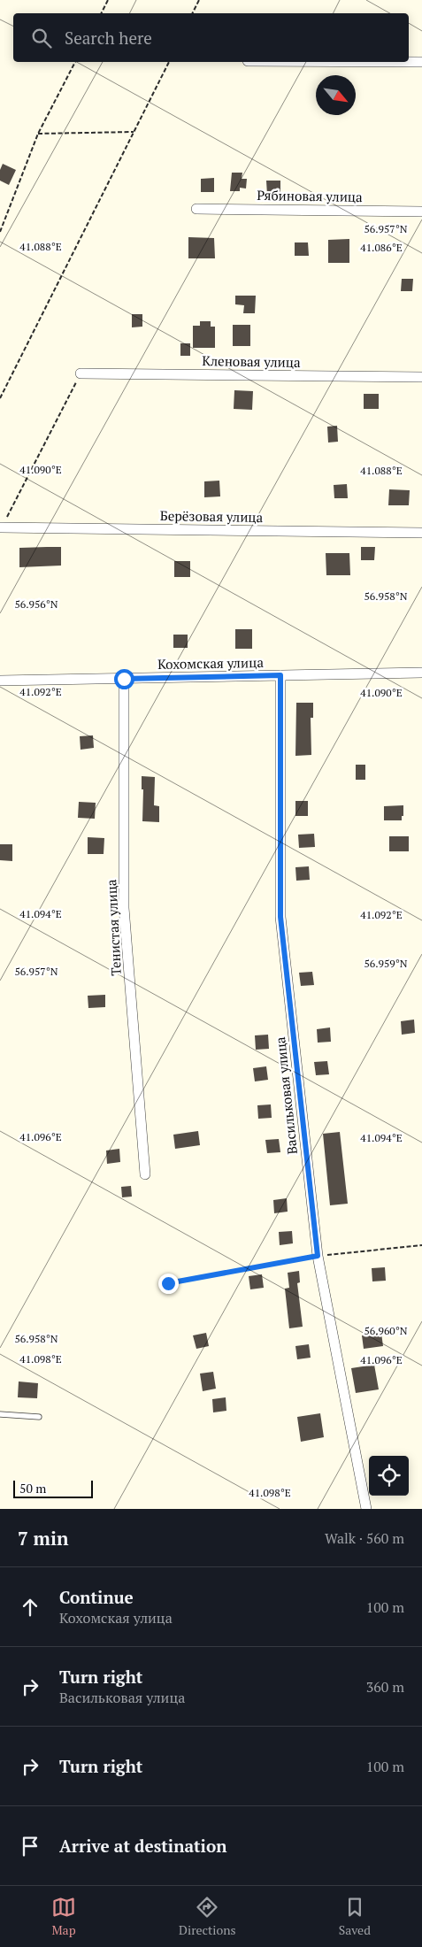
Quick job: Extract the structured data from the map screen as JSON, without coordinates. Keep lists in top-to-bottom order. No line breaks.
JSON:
{"streets":{"street":["Рябиновая улица","Кленовая улица","Берёзовая улица","Кохомская улица","Тенистая улица","Васильковая улица"]},"crossings":[["Кохомская улица","Тенистая улица"],["Кохомская улица","Васильковая улица"]],"scale_bar":"50 m","north":"bottom right","page":{"search":"Search here","scale":"50 m","heading":["7 min","Walk · 560 m"],"list":[["Continue","Кохомская улица","100 m"],["Turn right","Васильковая улица","360 m"],["Turn right","100 m"],"Arrive at destination"],"nav":["Map","Directions","Saved"]},"coordinates":["56.957°N","41.088°E","41.086°E","41.090°E","56.958°N","56.956°N","41.092°E","41.094°E","56.959°N","41.096°E","56.960°N","41.098°E"]}
